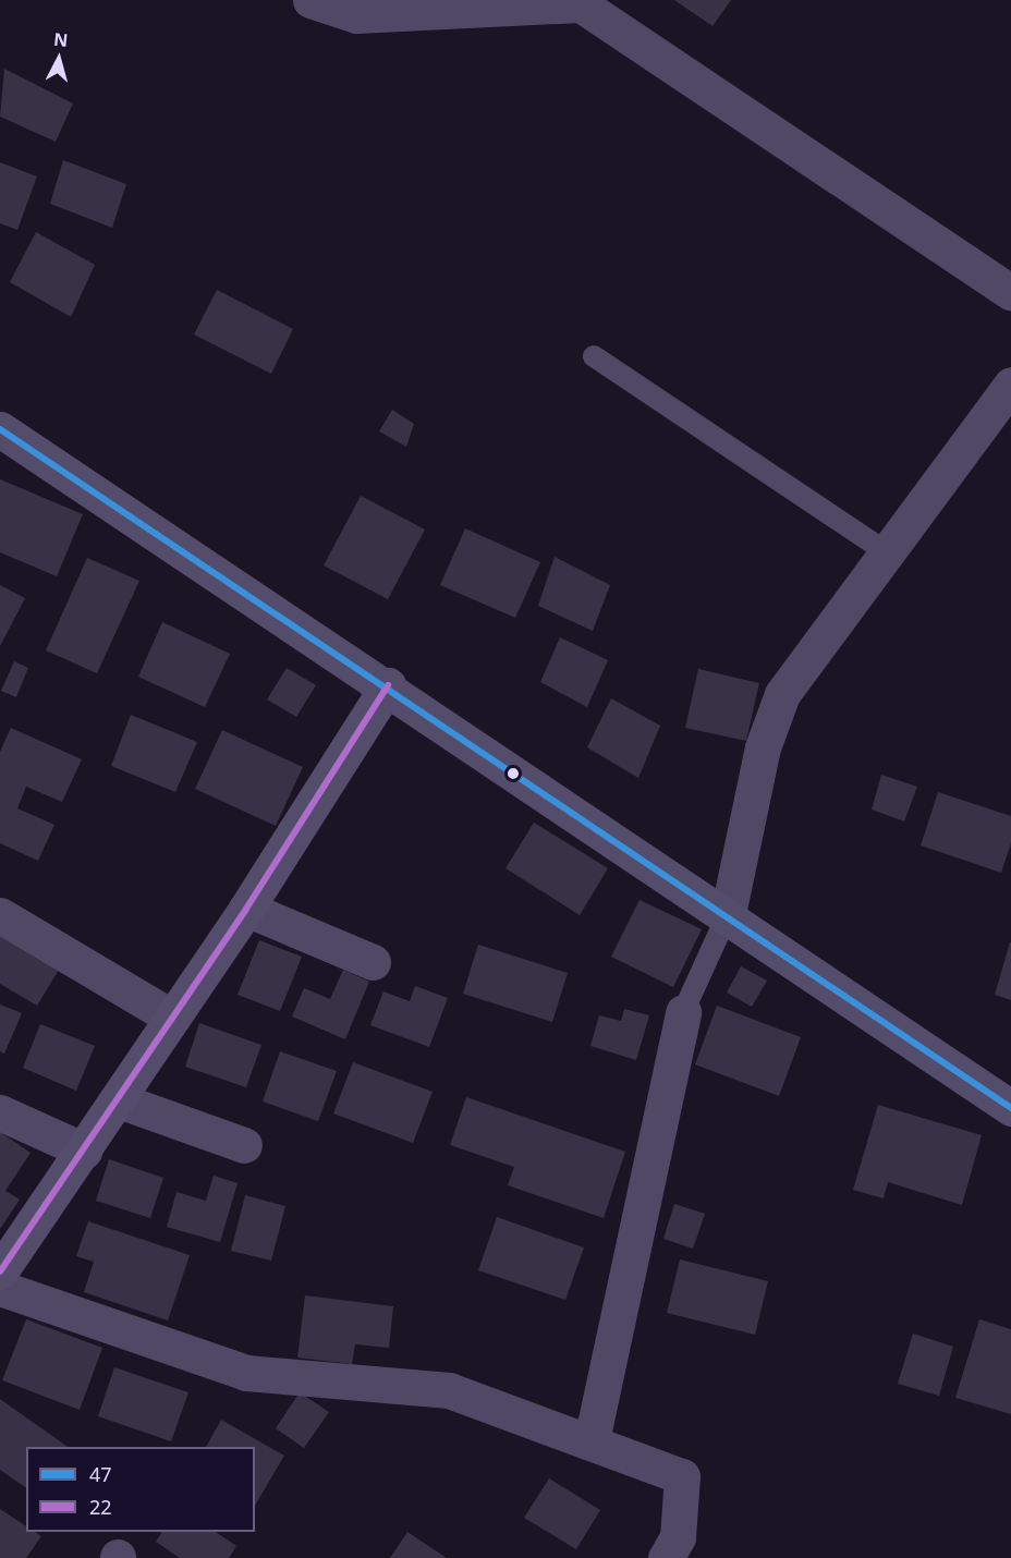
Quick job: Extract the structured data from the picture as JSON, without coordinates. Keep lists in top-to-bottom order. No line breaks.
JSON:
{"lines":["transit line 47","transit line 22"],"legend":["47","22"],"north":"top"}
